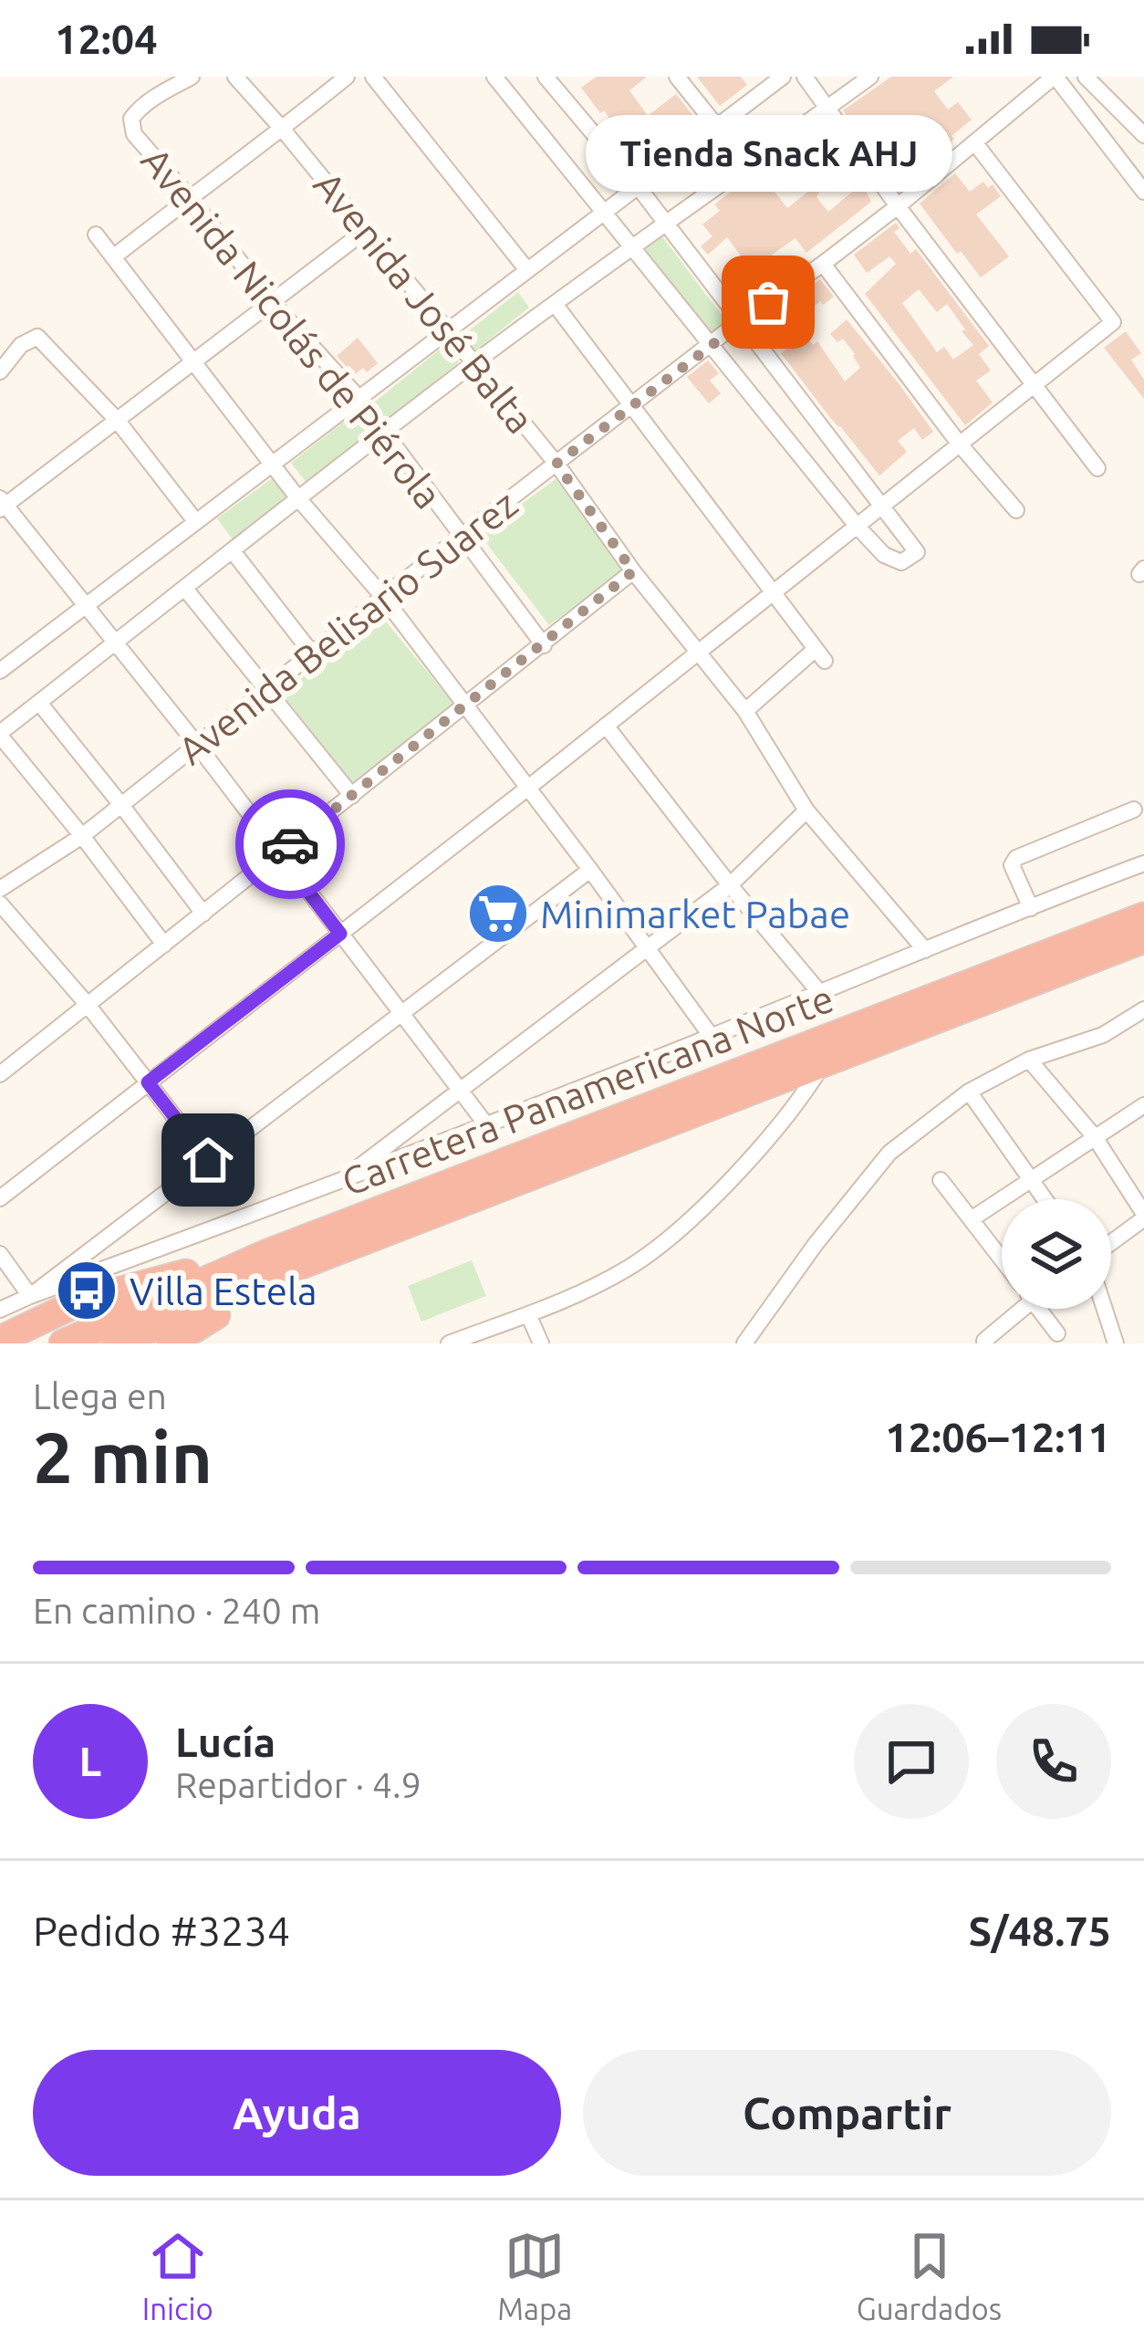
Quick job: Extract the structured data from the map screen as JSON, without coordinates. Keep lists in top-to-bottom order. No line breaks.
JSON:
{"streets":{"highway":["Carretera Panamericana Norte"],"street":["Avenida José Balta","Avenida Nicolás de Piérola","Avenida Belisario Suarez"]},"crossings":[["Avenida José Balta","Avenida Belisario Suarez"],["Avenida Nicolás de Piérola","Avenida Belisario Suarez"]],"places":{"other":["Tienda Snack AHJ"],"supermarket":["Minimarket Pabae"],"bus stop":["Villa Estela"]},"page":{"status":"12:04","bubble":"Tienda Snack AHJ","heading":["2 min","Llega en","12:06–12:11"],"panel":["Lucía","Repartidor · 4.9","Pedido #3234","S/48.75"],"bar":"En camino · 240 m","round":"L","buttons":["Ayuda","Compartir"],"tabs":["Inicio","Mapa","Guardados"]}}
